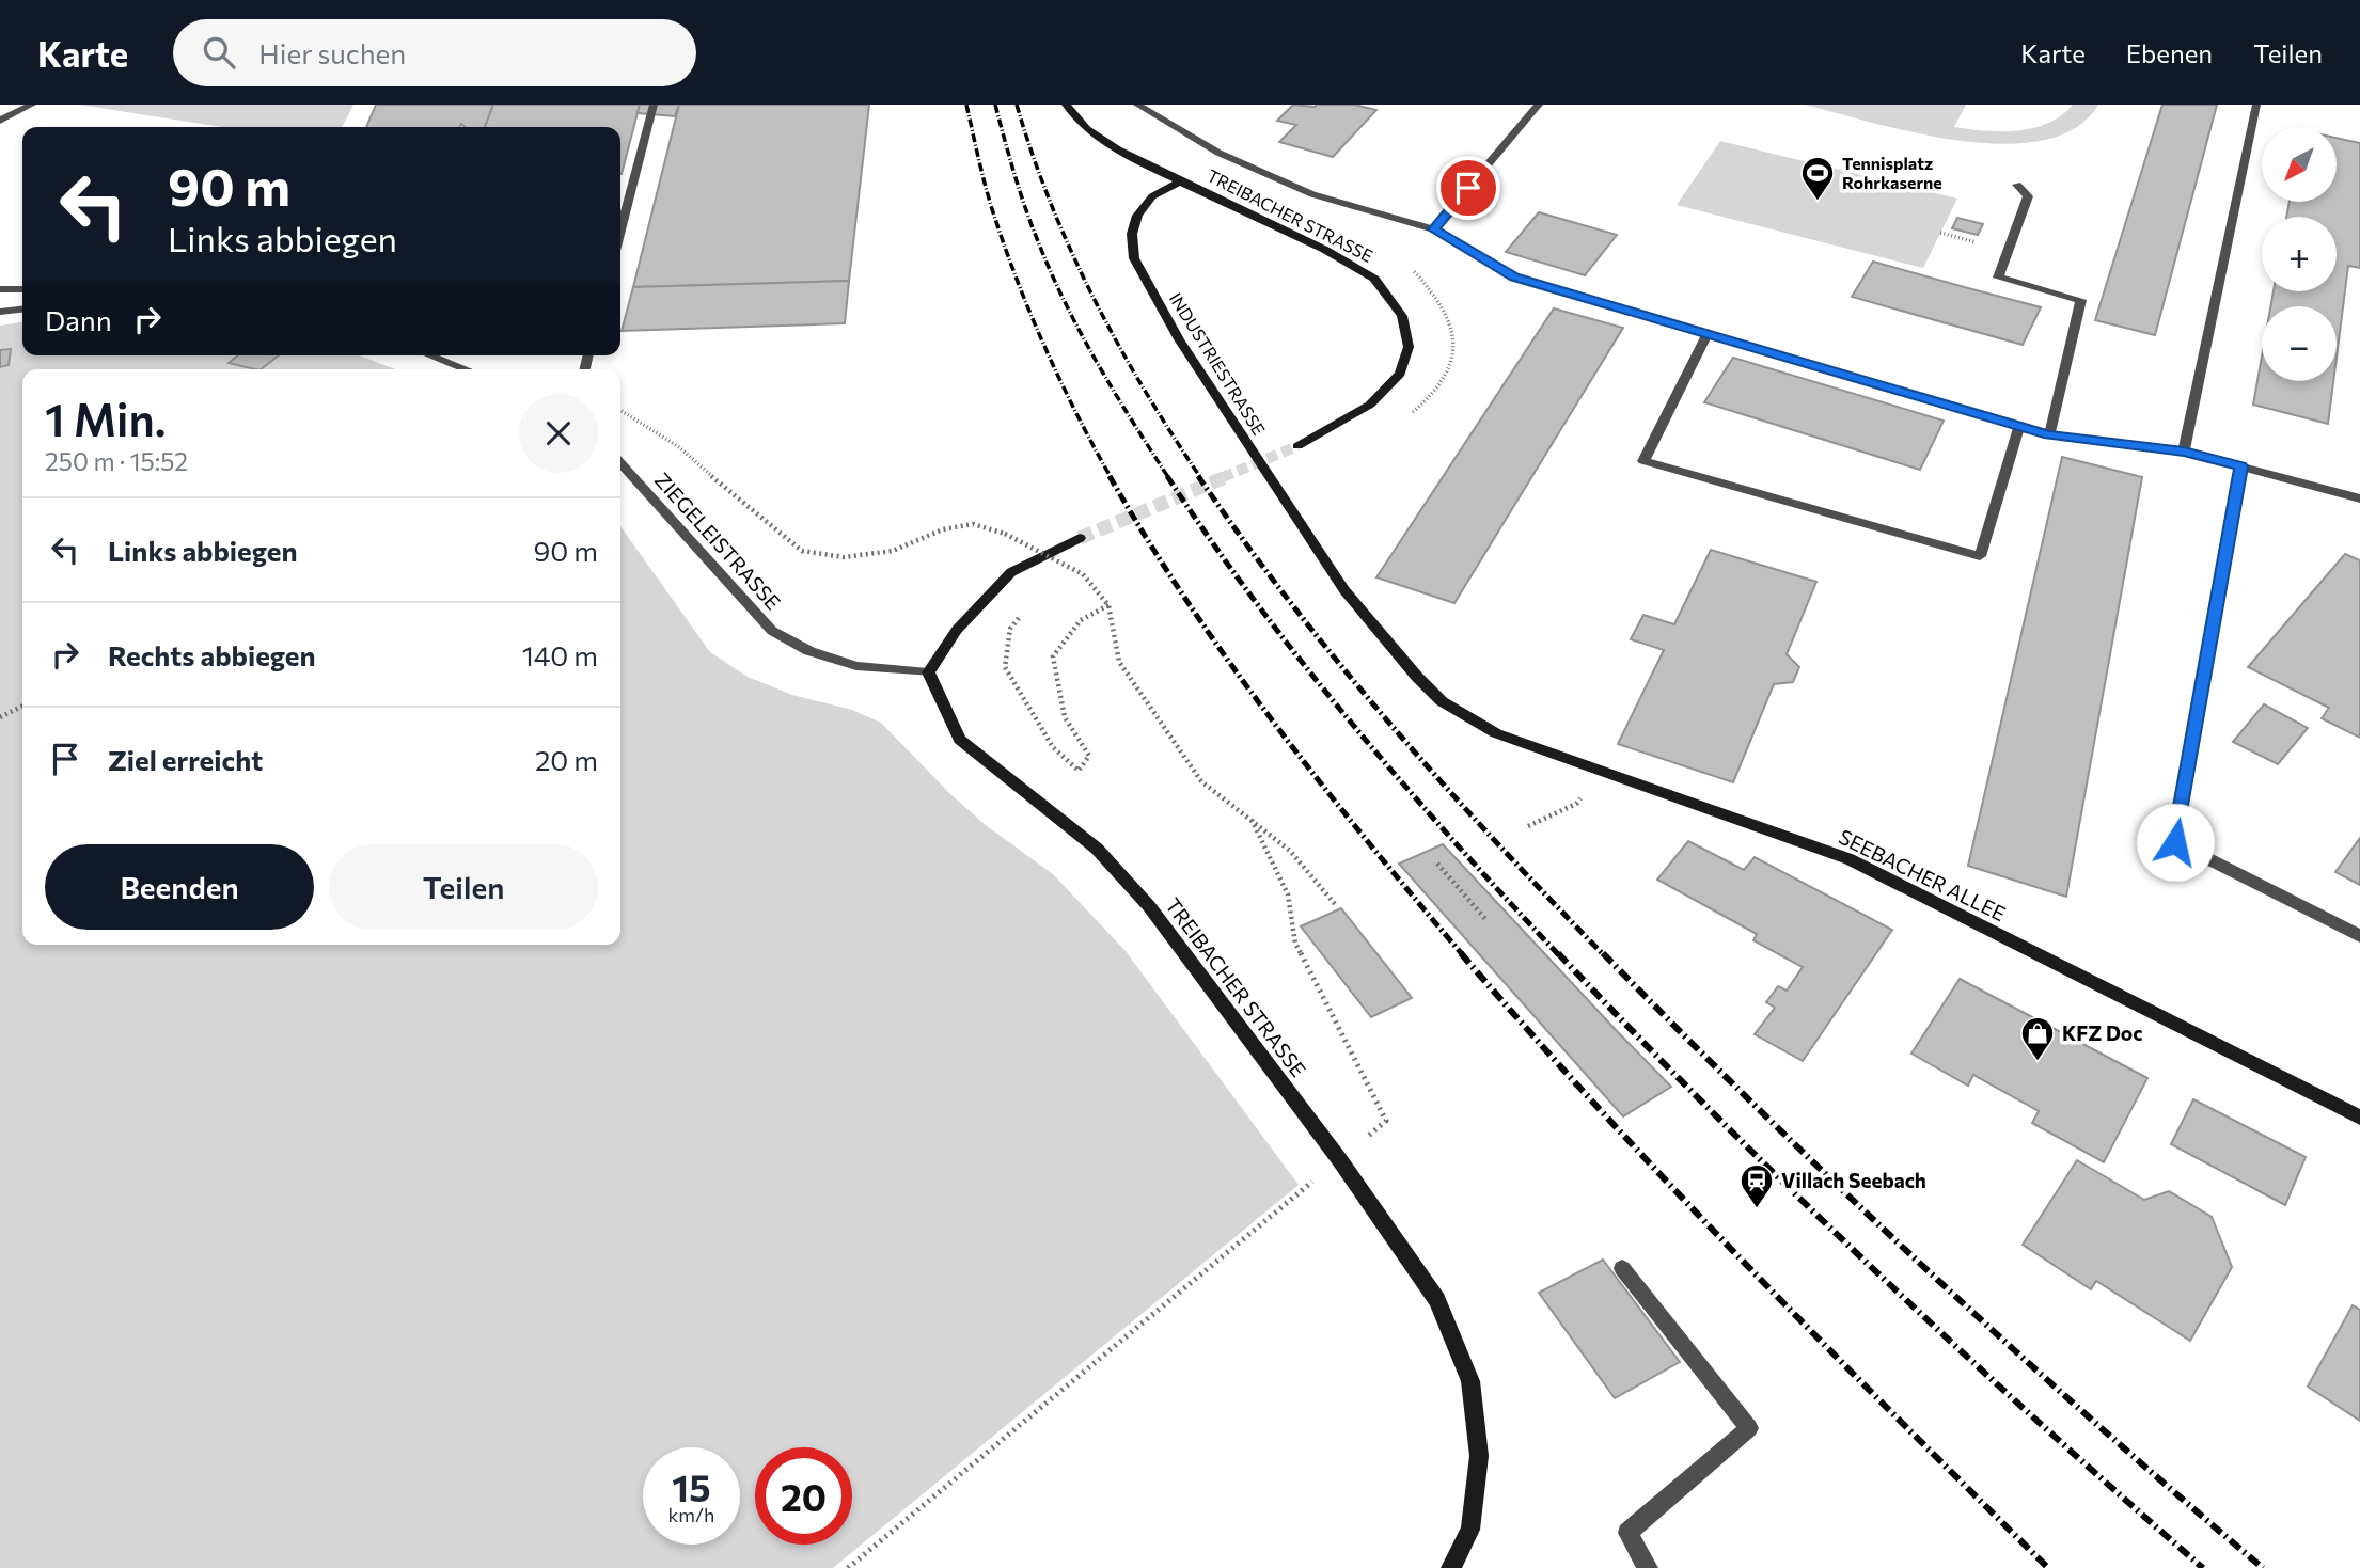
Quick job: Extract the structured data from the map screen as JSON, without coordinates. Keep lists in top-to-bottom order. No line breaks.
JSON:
{"streets":{"street":["TREIBACHER STRASSE","INDUSTRIESTRASSE","ZIEGELEISTRASSE","SEEBACHER ALLEE"]},"crossings":[["TREIBACHER STRASSE","INDUSTRIESTRASSE"],["TREIBACHER STRASSE","ZIEGELEISTRASSE"],["INDUSTRIESTRASSE","SEEBACHER ALLEE"]],"places":{"sports":["Tennisplatz Rohrkaserne"],"shop":["KFZ Doc"],"station":["Villach Seebach"]},"north":"bottom left","page":{"header":"Karte","search":"Hier suchen","nav":["Karte","Ebenen","Teilen"],"map_buttons":["+","−"],"turn":["90 m","Links abbiegen"],"then":"Dann","heading":["1 Min.","250 m · 15:52"],"list":[{"name":"Links abbiegen","value":"90 m"},{"name":"Rechts abbiegen","value":"140 m"},{"name":"Ziel erreicht","value":"20 m"}],"buttons":["Beenden","Teilen"],"speed":"15 km/h","limit":"20"}}
